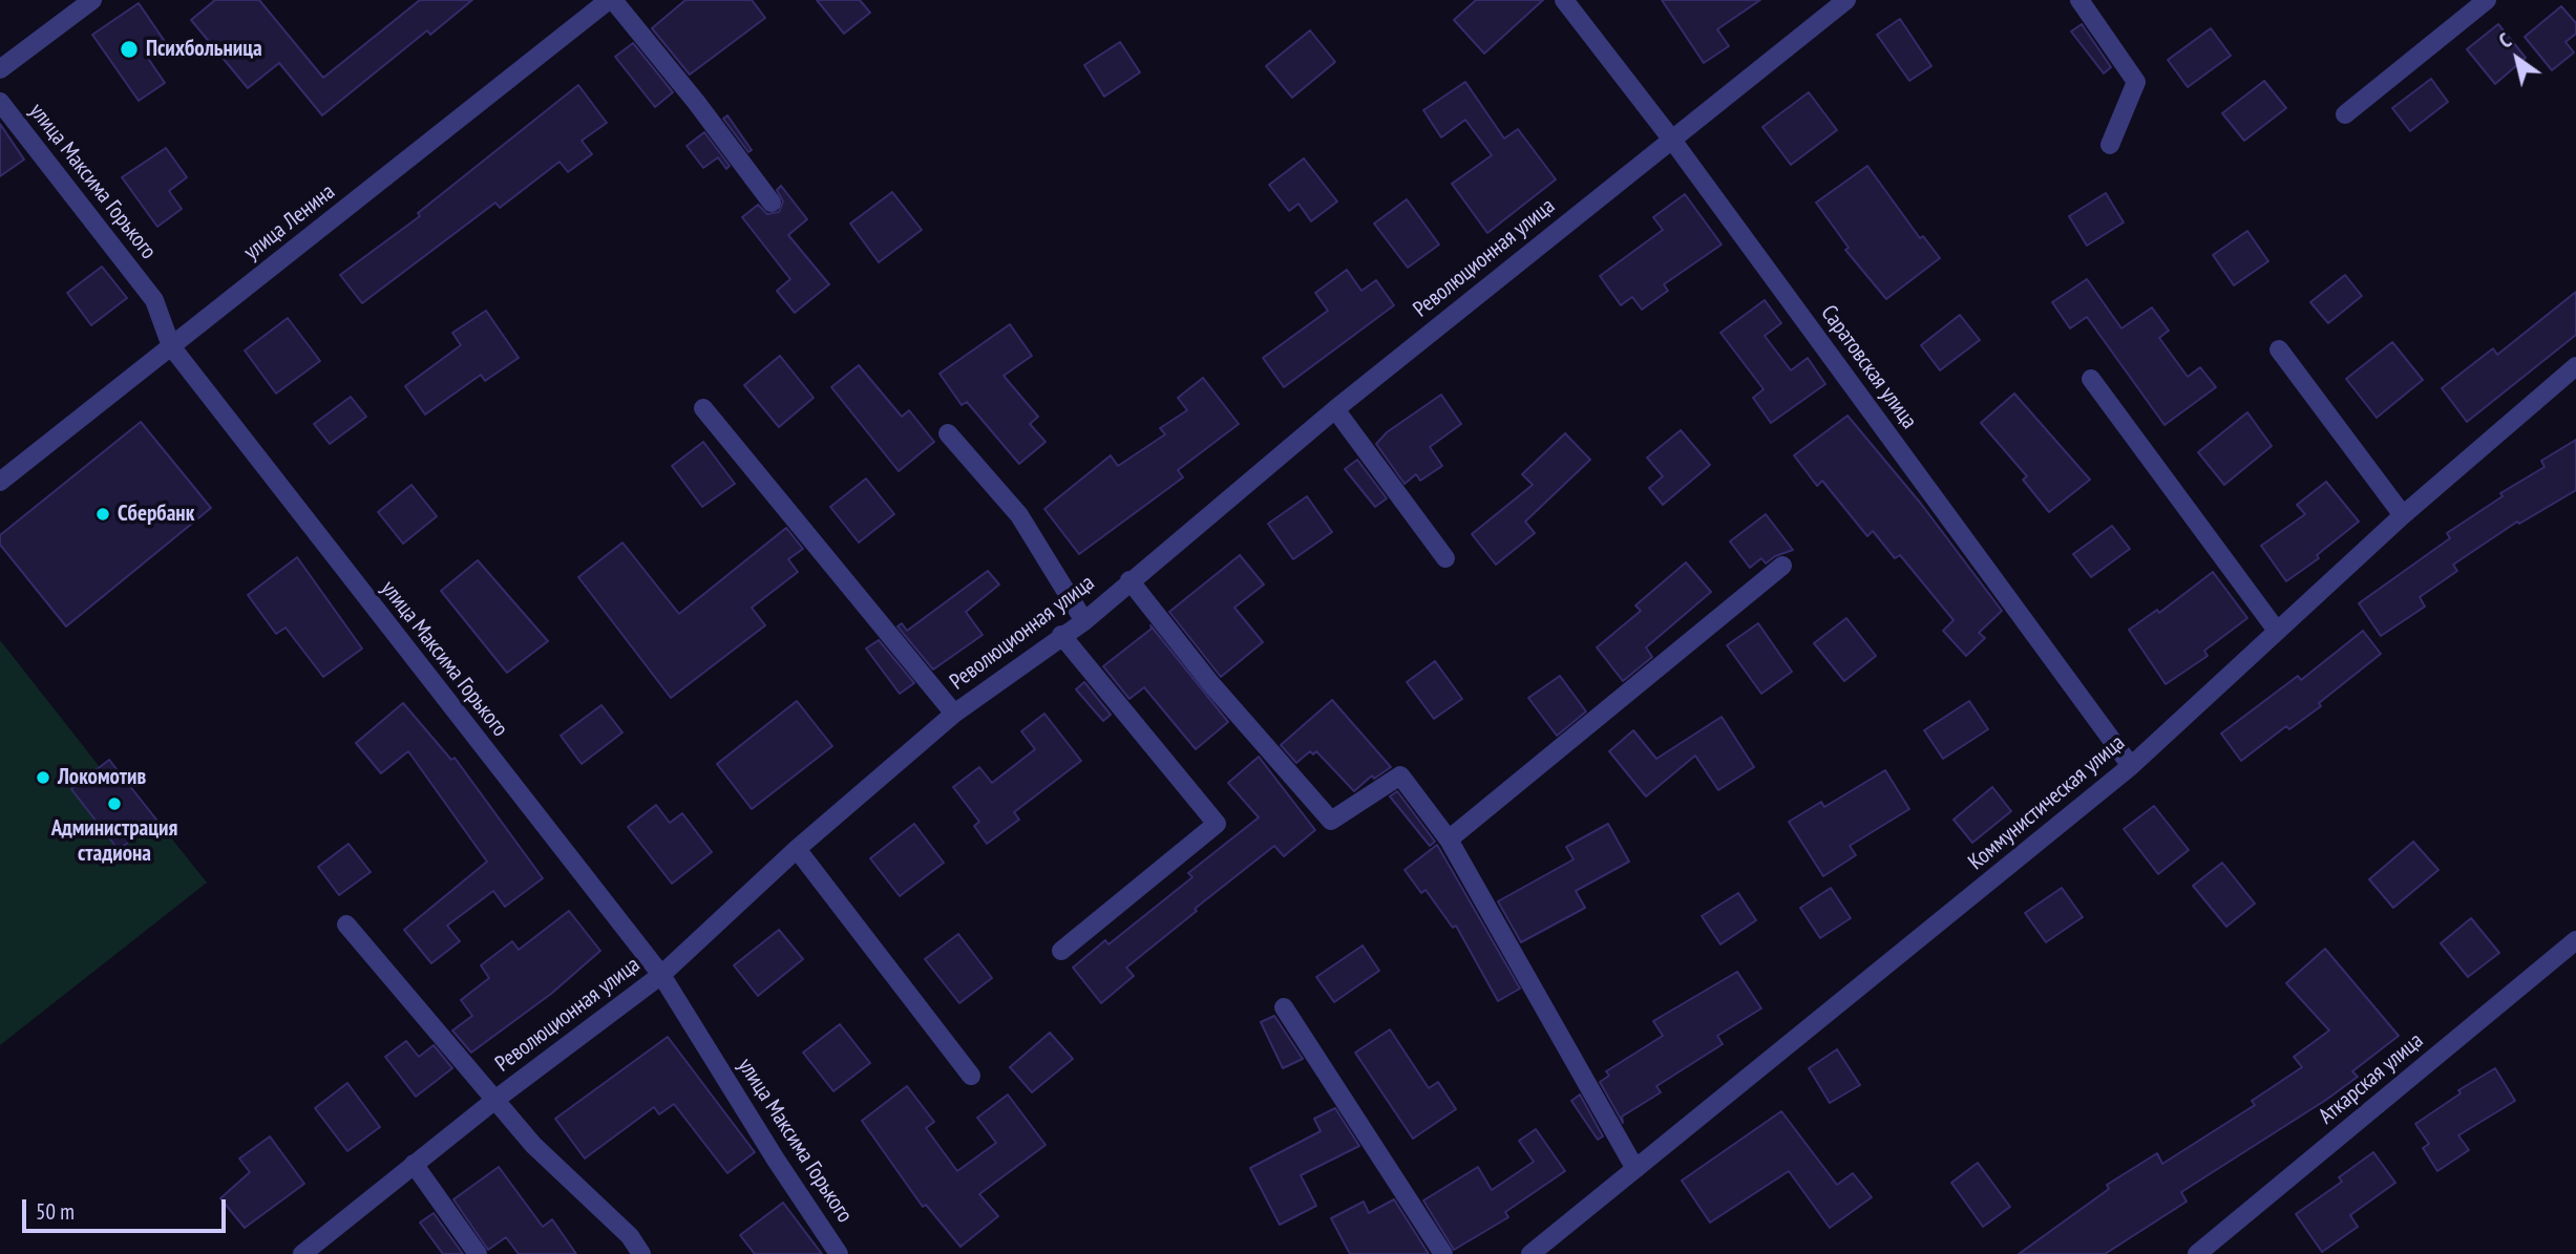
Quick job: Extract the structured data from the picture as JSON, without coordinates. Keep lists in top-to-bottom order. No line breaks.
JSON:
{"streets":{"street":["улица Максима Горького","улица Ленина","Революционная улица","Саратовская улица","Коммунистическая улица","Аткарская улица"]},"crossings":[["улица Максима Горького","улица Ленина"],["улица Максима Горького","Революционная улица"],["Революционная улица","Саратовская улица"],["Саратовская улица","Коммунистическая улица"]],"places":["Психбольница","Сбербанк","Локомотив","Администрация стадиона"],"scale_bar":"50 m","north":"top left"}
